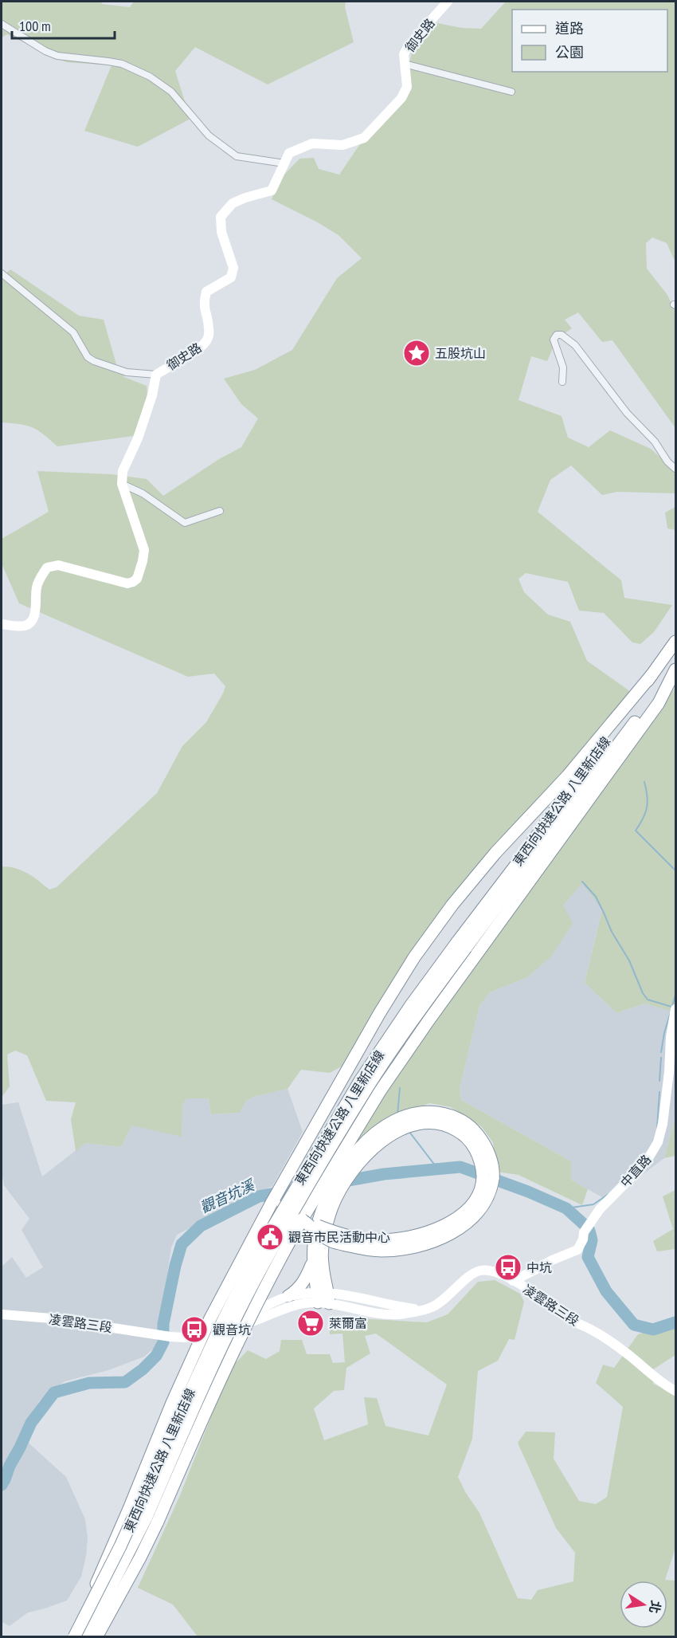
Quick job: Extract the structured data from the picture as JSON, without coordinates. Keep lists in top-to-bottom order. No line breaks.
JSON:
{"streets":{"highway":["東西向快速公路 八里新店線"],"street":["御史路","中直路","凌雲路三段"]},"crossings":[["中直路","凌雲路三段"]],"water":["觀音坑溪"],"places":{"place":["五股坑山"],"public building":["觀音市民活動中心"],"bus stop":["中坑","觀音坑"],"supermarket":["萊爾富"]},"legend":["道路","公園"],"scale_bar":"100 m","north":"right"}
